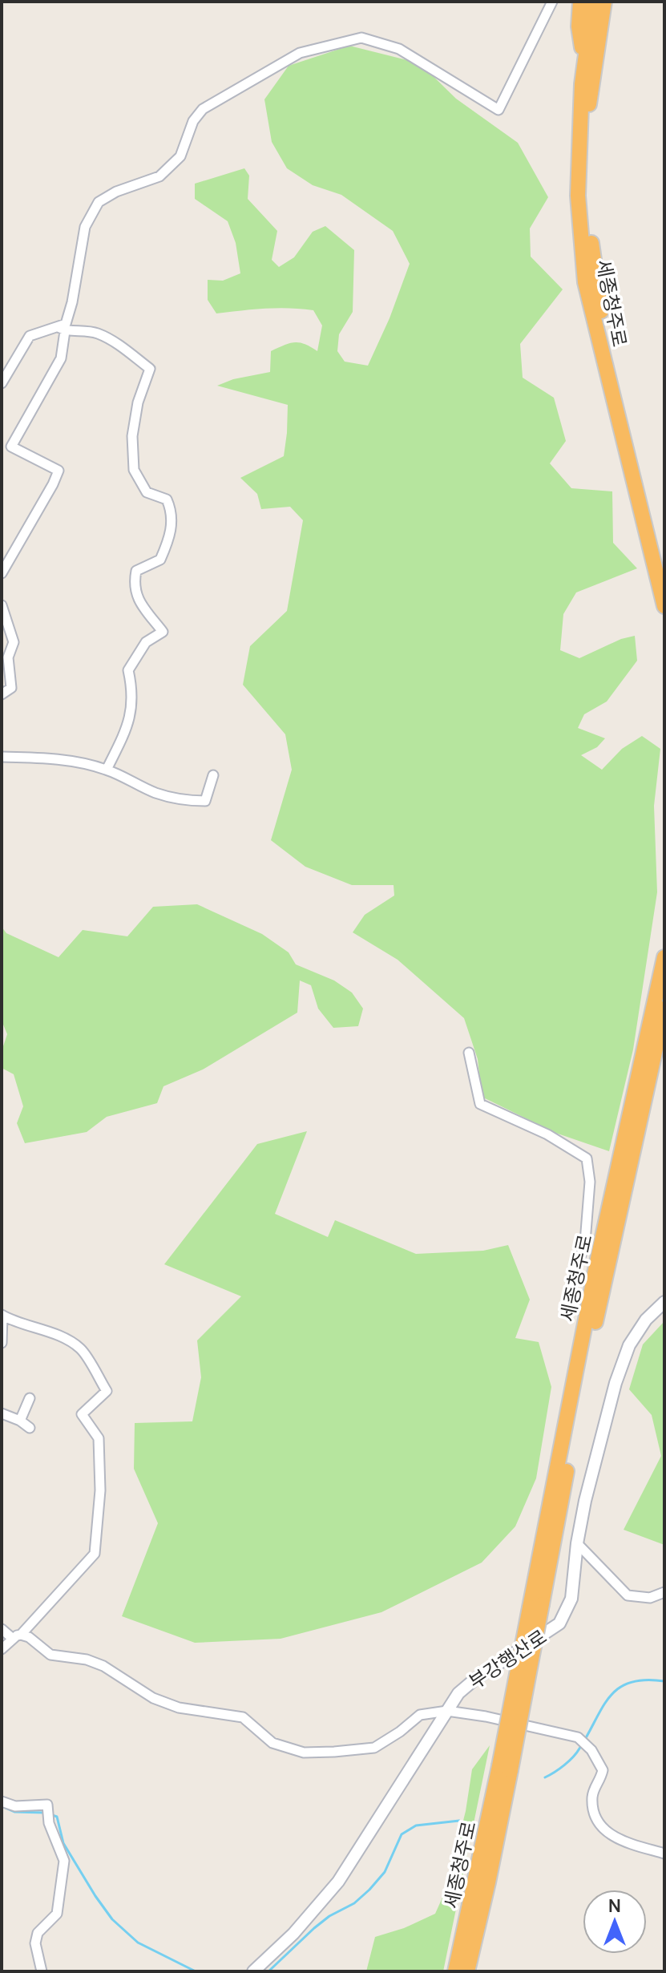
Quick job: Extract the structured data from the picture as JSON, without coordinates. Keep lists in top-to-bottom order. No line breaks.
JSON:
{"streets":{"highway":["세종청주로"],"street":["부강행산로"]},"north":"top"}
